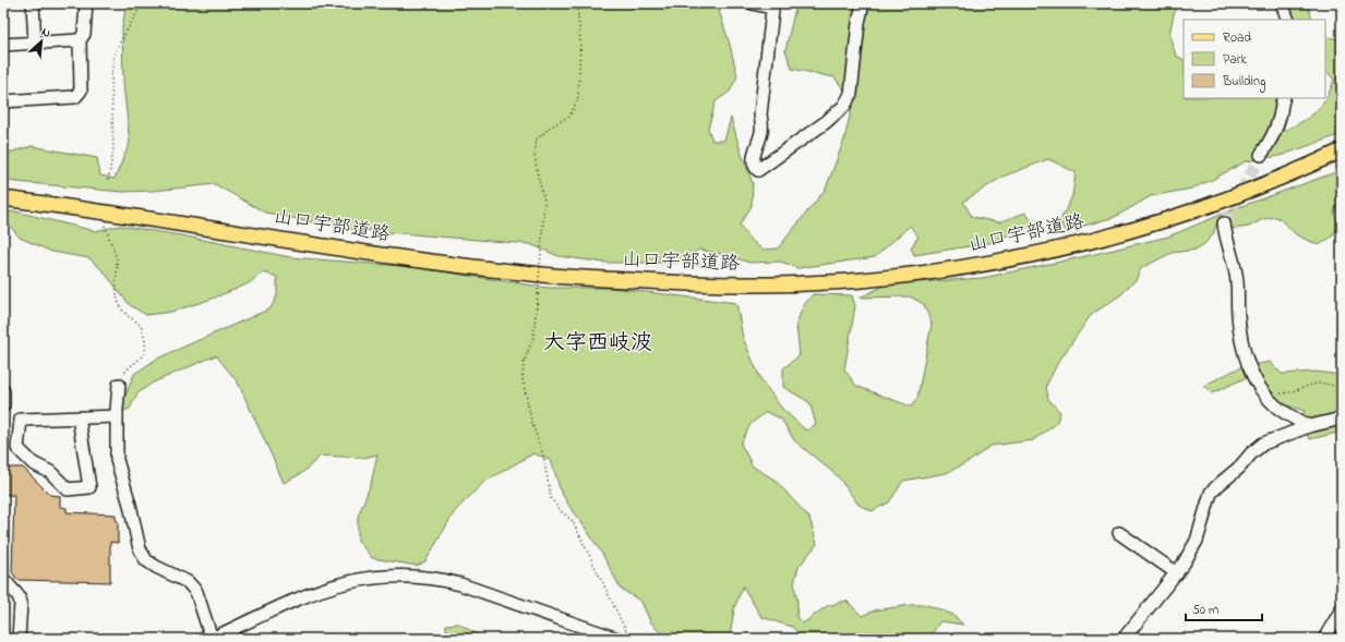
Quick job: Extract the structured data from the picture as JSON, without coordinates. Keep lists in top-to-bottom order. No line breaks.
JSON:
{"streets":{"main road":["山口宇部道路"]},"districts":["大字西岐波"],"legend":["Road","Park","Building"],"scale_bar":"50 m","north":"top right"}
